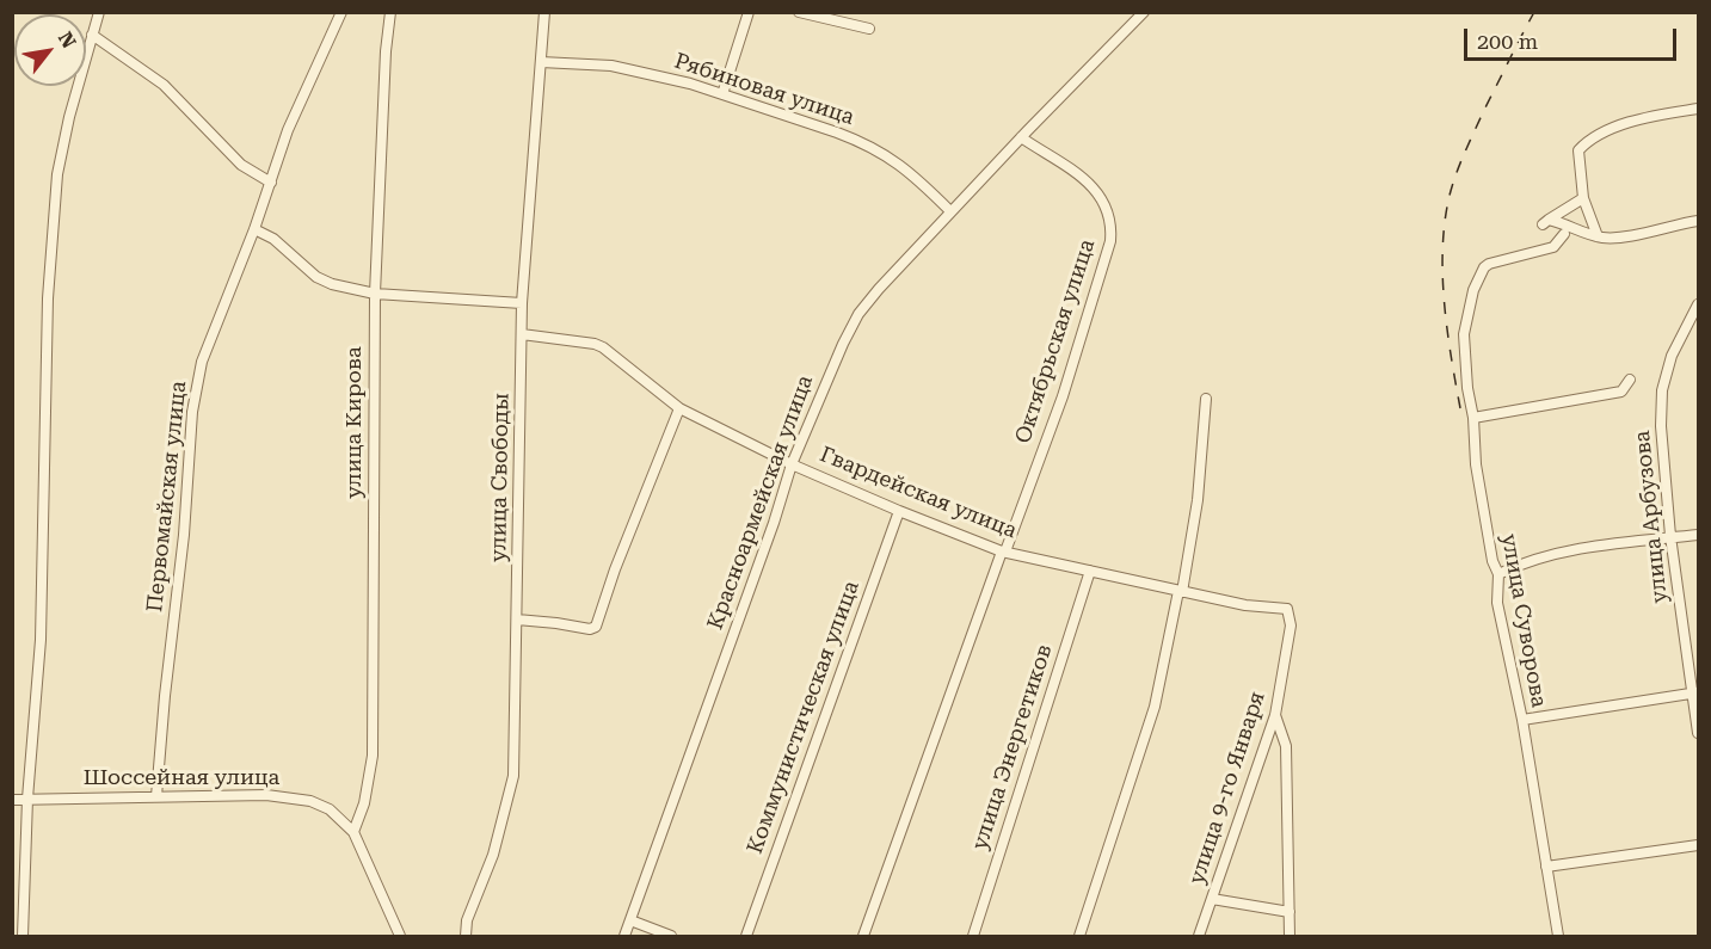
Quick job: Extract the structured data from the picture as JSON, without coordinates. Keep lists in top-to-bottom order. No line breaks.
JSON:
{"streets":{"street":["Рябиновая улица","Октябрьская улица","улица Кирова","улица Свободы","Гвардейская улица","Первомайская улица","Красноармейская улица","улица Арбузова","улица Суворова","Коммунистическая улица","улица Энергетиков","Шоссейная улица","улица 9-го Января"]},"crossings":[["Рябиновая улица","улица Свободы"],["Рябиновая улица","Красноармейская улица"],["Октябрьская улица","Гвардейская улица"],["Октябрьская улица","Красноармейская улица"],["улица Кирова","Шоссейная улица"],["улица Свободы","Гвардейская улица"],["Гвардейская улица","Красноармейская улица"],["Гвардейская улица","Коммунистическая улица"],["Гвардейская улица","улица Энергетиков"],["Гвардейская улица","улица 9-го Января"],["Первомайская улица","Шоссейная улица"]],"scale_bar":"200 m","north":"top right"}
